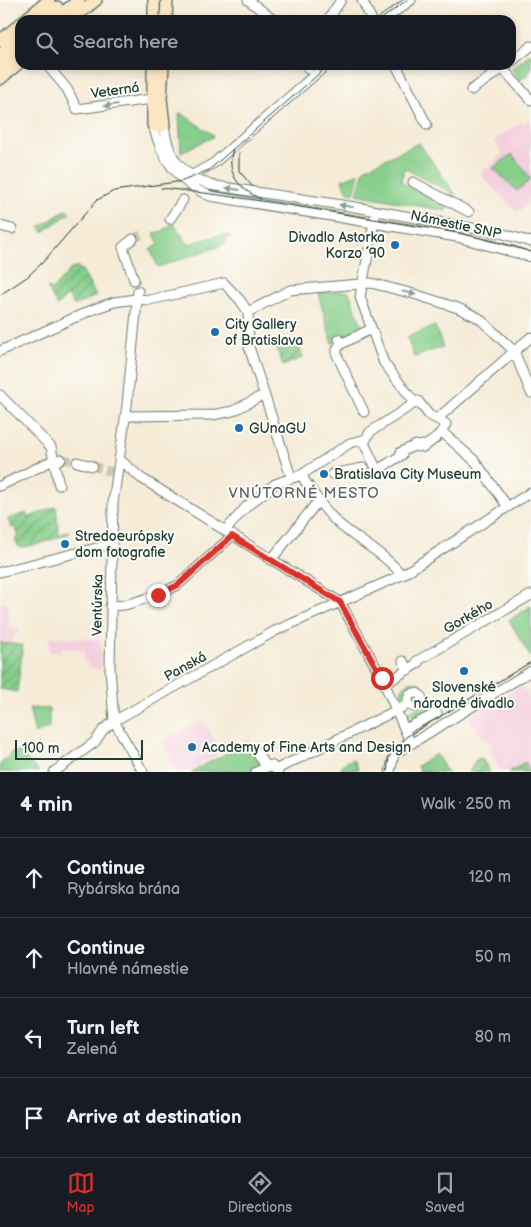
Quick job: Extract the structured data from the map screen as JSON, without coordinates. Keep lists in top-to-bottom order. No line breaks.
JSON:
{"streets":{"street":["Veterná","Námestie SNP","Ventúrska","Gorkého","Panská"]},"crossings":[["Ventúrska","Panská"]],"one_way":["Veterná"],"districts":["VNÚTORNÉ MESTO"],"places":["Divadlo Astorka Korzo ´90","City Gallery of Bratislava","GUnaGU","Bratislava City Museum","Stredoeurópsky dom fotografie","Slovenské národné divadlo","Academy of Fine Arts and Design"],"scale_bar":"100 m","page":{"search":"Search here","scale":"100 m","heading":["4 min","Walk · 250 m"],"list":[["Continue","Rybárska brána","120 m"],["Continue","Hlavné námestie","50 m"],["Turn left","Zelená","80 m"],"Arrive at destination"],"nav":["Map","Directions","Saved"]}}
